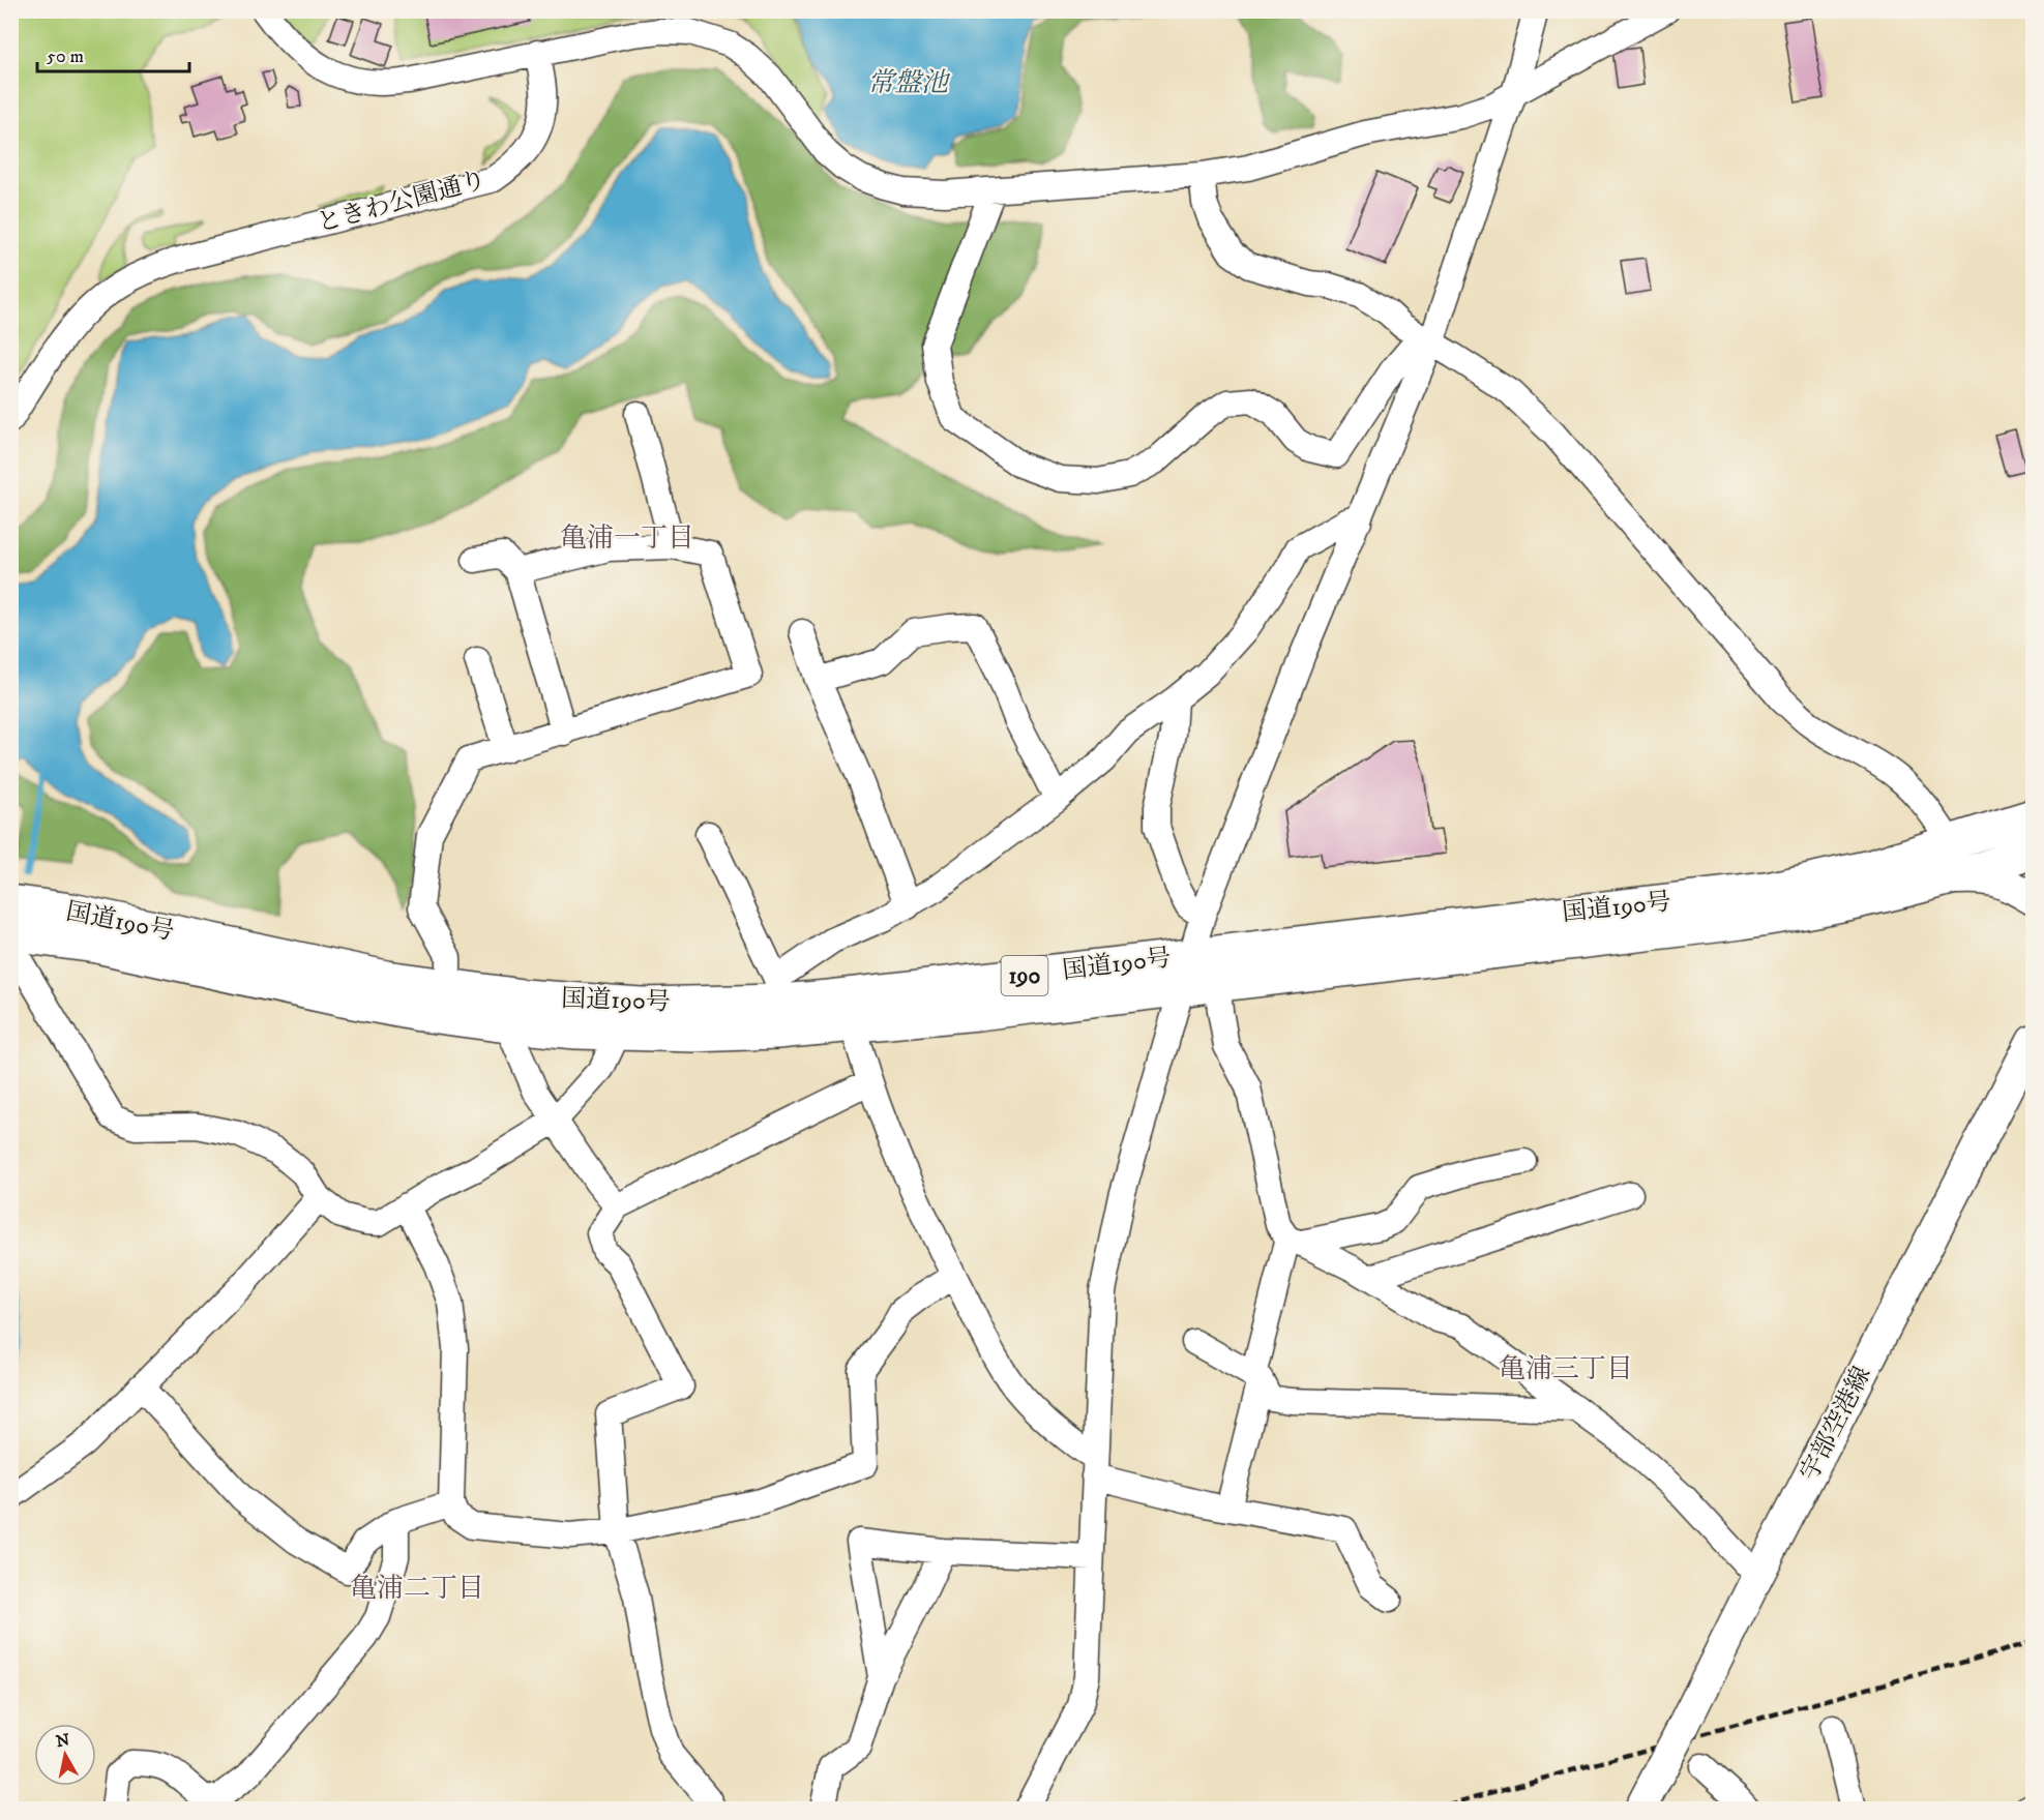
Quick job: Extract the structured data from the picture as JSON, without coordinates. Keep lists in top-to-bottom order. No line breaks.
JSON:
{"streets":{"highway":["国道190号","190"],"main road":["宇部空港線"],"street":["ときわ公園通り"]},"districts":["亀浦一丁目","亀浦三丁目","亀浦二丁目"],"water":["常盤池"],"scale_bar":"50 m","north":"top"}
